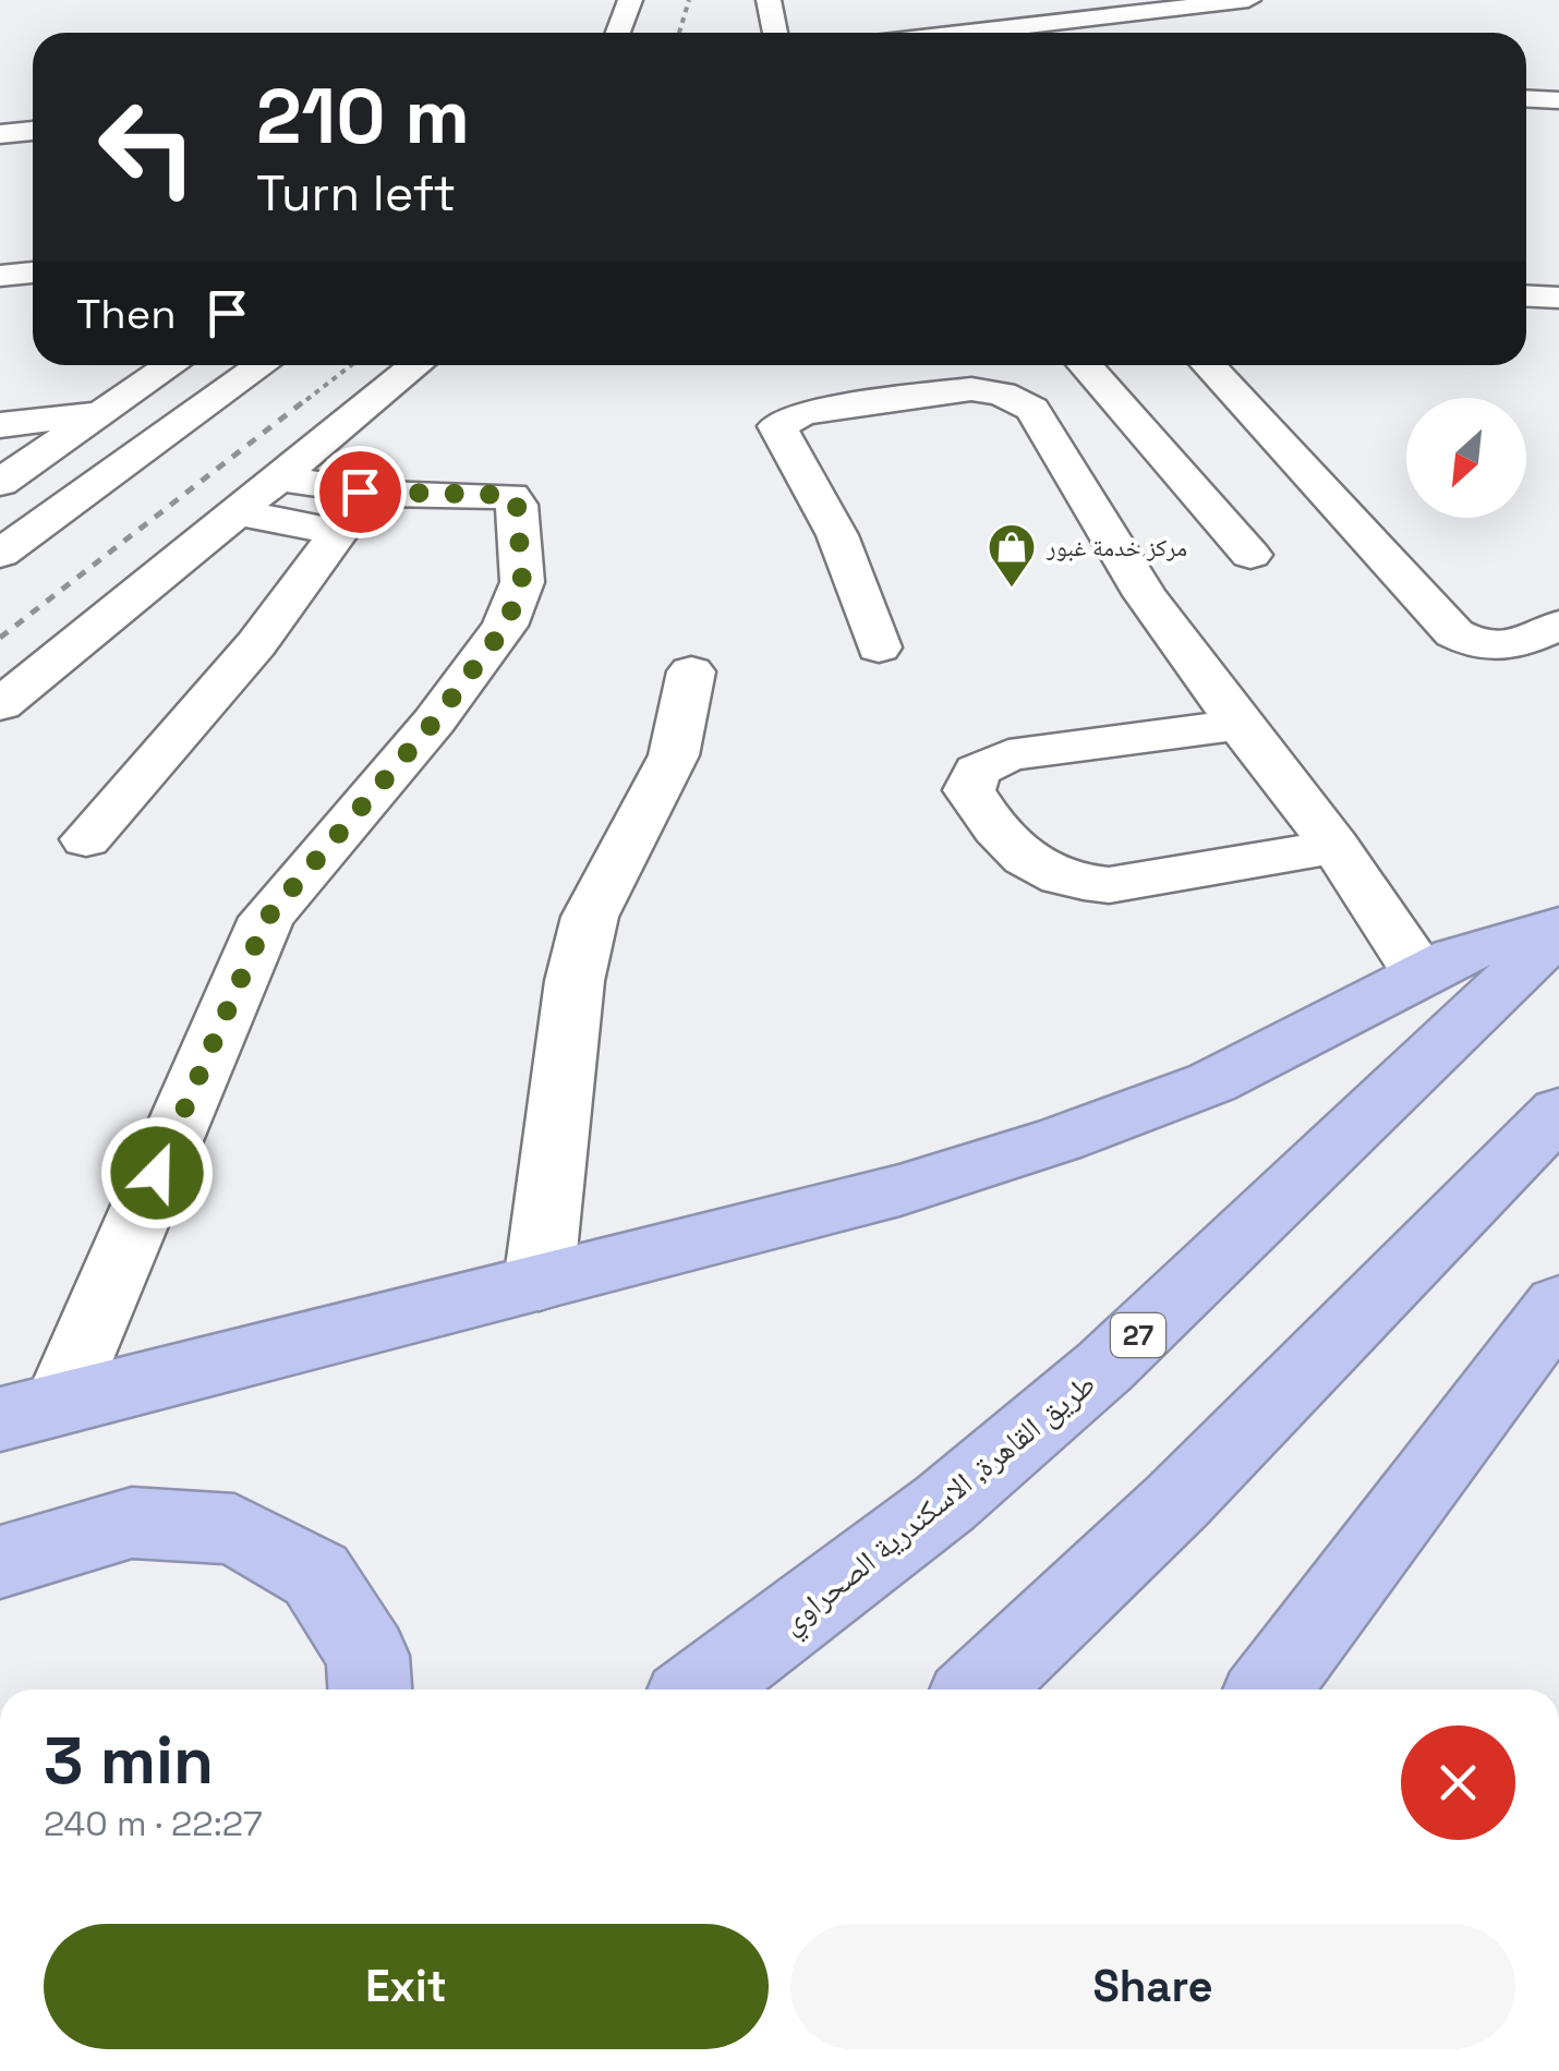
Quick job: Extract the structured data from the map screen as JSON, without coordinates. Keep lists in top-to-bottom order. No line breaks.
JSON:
{"streets":{"highway":["27","طريق القاهرة, الاسكندرية الصحراوي"]},"places":{"shop":["مركز خدمة غبور"]},"north":"bottom left","page":{"turn":["210 m","Turn left"],"then":"Then","heading":["3 min","240 m · 22:27"],"buttons":["Exit","Share"]}}
